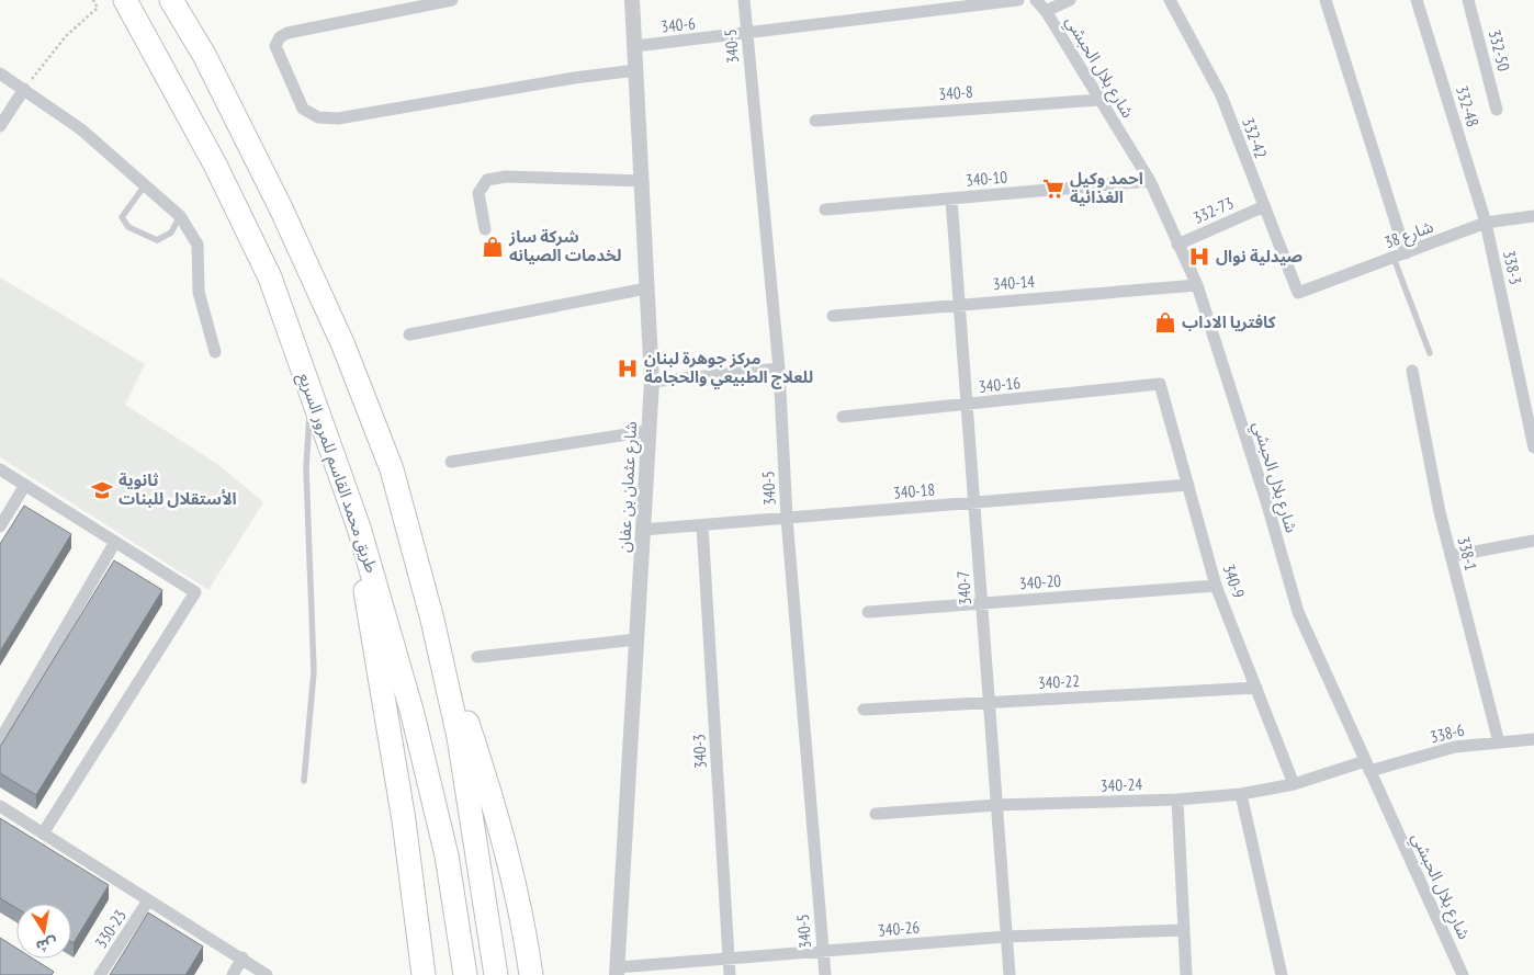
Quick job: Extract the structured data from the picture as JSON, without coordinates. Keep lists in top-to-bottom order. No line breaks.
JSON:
{"streets":{"highway":["طريق محمد القاسم للمرور السريع"],"street":["340-6","340-5","332-50","شارع بلال الحبشي","340-8","332-48","332-42","340-10","332-73","شارع 38","338-3","340-14","340-16","شارع عثمان بن عفان","340-18","338-1","340-9","340-20","340-7","340-22","338-6","340-3","340-24","330-23","340-26"]},"crossings":[["340-6","340-5"],["340-6","شارع عثمان بن عفان"],["340-5","340-18"],["340-5","340-26"],["شارع بلال الحبشي","340-8"],["شارع بلال الحبشي","340-10"],["شارع بلال الحبشي","332-73"],["شارع بلال الحبشي","340-14"],["شارع بلال الحبشي","338-6"],["شارع بلال الحبشي","340-24"],["332-48","شارع 38"],["332-48","338-3"],["332-42","332-73"],["332-42","شارع 38"],["340-10","340-7"],["شارع 38","338-3"],["340-14","340-7"],["340-16","340-9"],["340-16","340-7"],["شارع عثمان بن عفان","340-18"],["شارع عثمان بن عفان","340-26"],["340-18","340-9"],["340-18","340-7"],["340-18","340-3"],["338-1","338-6"],["340-9","340-20"],["340-9","340-22"],["340-9","340-24"],["340-20","340-7"],["340-7","340-22"],["340-7","340-24"],["340-7","340-26"],["338-6","340-24"],["340-3","340-26"]],"places":{"supermarket":["احمد وكيل الغذائية"],"shop":["شركة ساز لخدمات الصيانه","كافتريا الاداب"],"hospital":["صيدلية نوال","مركز جوهرة لبنان للعلاج الطبيعي والحجامة"],"school or university":["ثانوية الأستقلال للبنات"]},"north":"bottom"}
